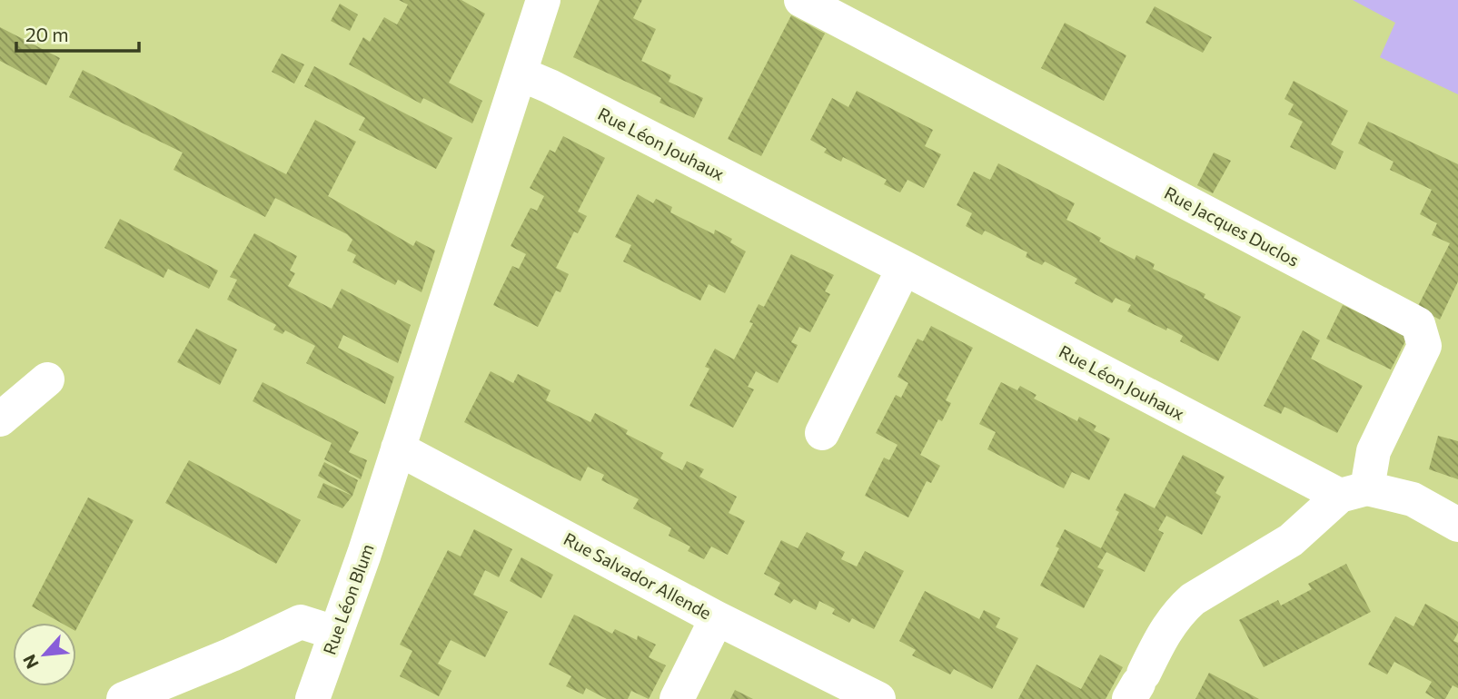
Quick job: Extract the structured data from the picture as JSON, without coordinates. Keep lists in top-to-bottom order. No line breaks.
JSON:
{"streets":{"street":["Rue Léon Jouhaux","Rue Jacques Duclos","Rue Salvador Allende","Rue Léon Blum"]},"crossings":[["Rue Léon Jouhaux","Rue Jacques Duclos"],["Rue Léon Jouhaux","Rue Léon Blum"],["Rue Salvador Allende","Rue Léon Blum"]],"scale_bar":"20 m","north":"bottom left"}
